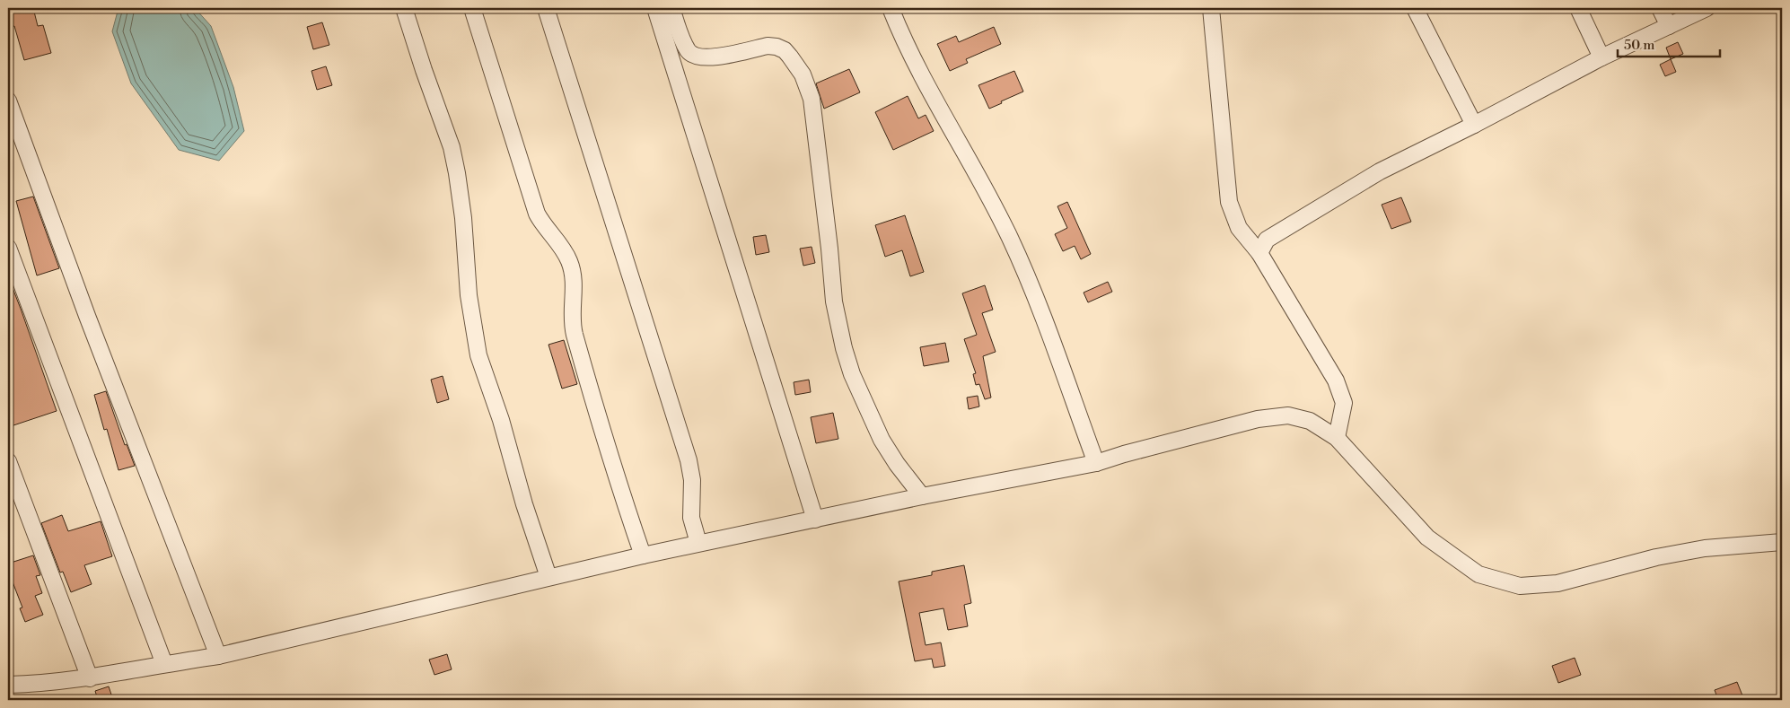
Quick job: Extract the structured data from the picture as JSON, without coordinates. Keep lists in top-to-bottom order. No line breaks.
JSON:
{"scale_bar":"50 m"}
